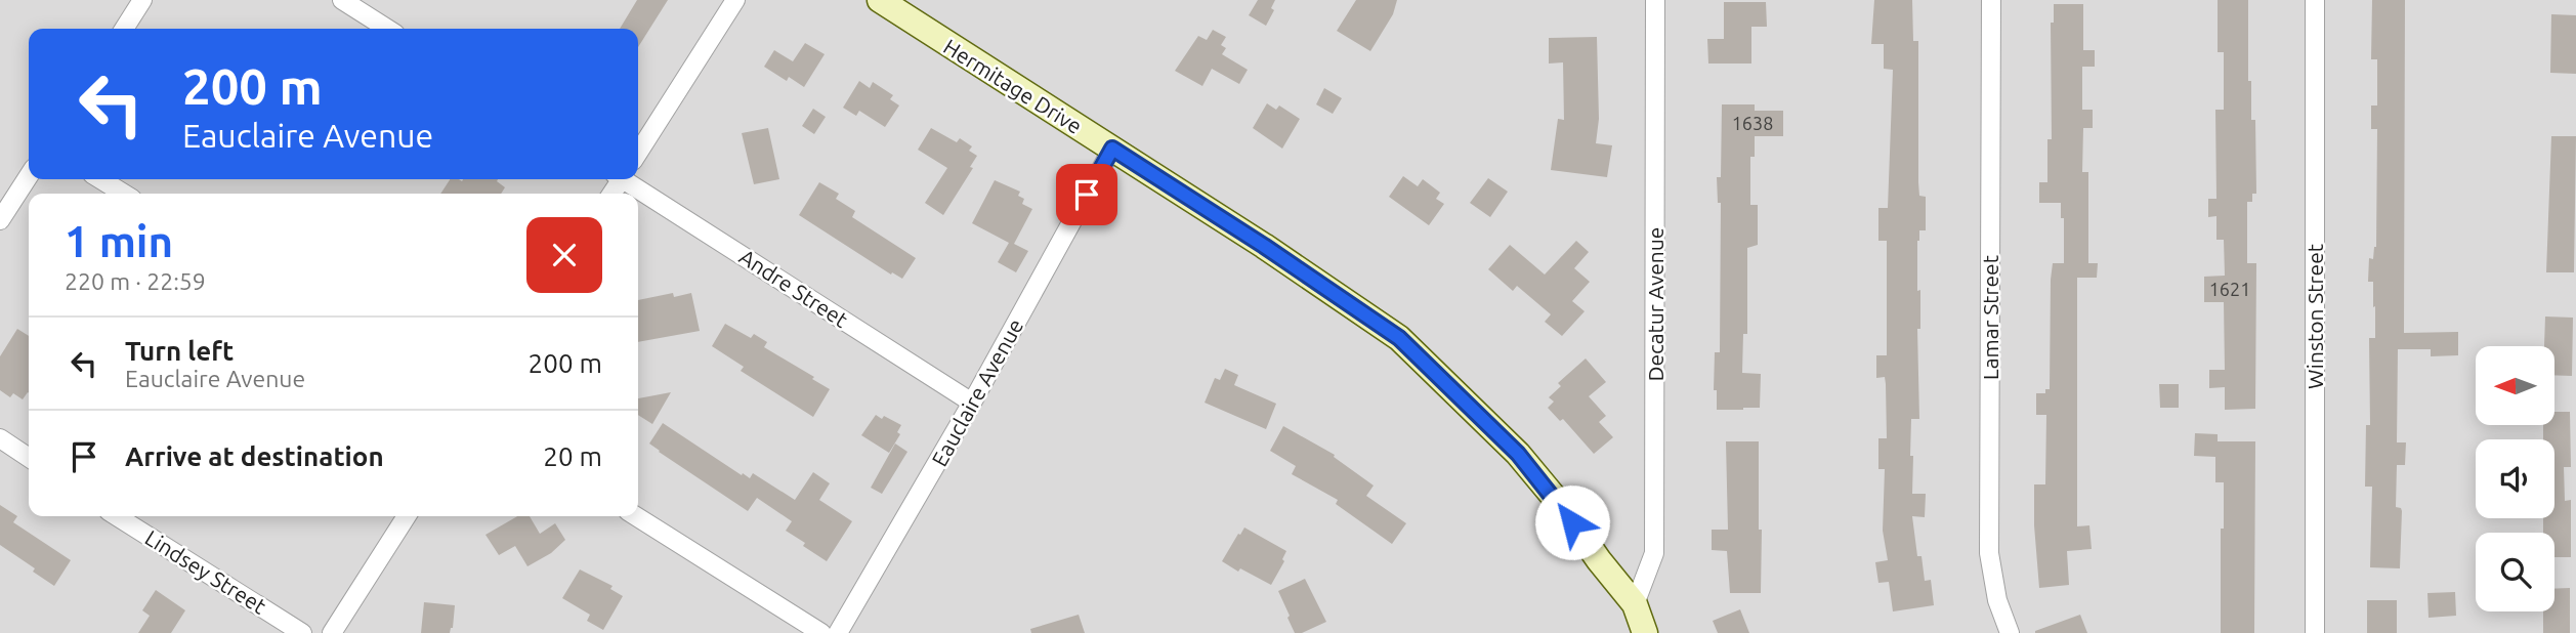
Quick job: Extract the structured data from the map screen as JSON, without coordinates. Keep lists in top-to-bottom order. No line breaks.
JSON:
{"streets":{"street":["Hermitage Drive","Andre Street","Decatur Avenue","Winston Street","Lamar Street","Eauclaire Avenue","Lindsey Street"]},"crossings":[["Hermitage Drive","Decatur Avenue"],["Hermitage Drive","Eauclaire Avenue"],["Andre Street","Eauclaire Avenue"]],"house_numbers":["1638","1621"],"north":"left","page":{"turn":["200 m","Eauclaire Avenue"],"heading":["1 min","220 m · 22:59"],"list":[{"name":"Turn left","note":"Eauclaire Avenue","value":"200 m"},{"name":"Arrive at destination","value":"20 m"}]}}
